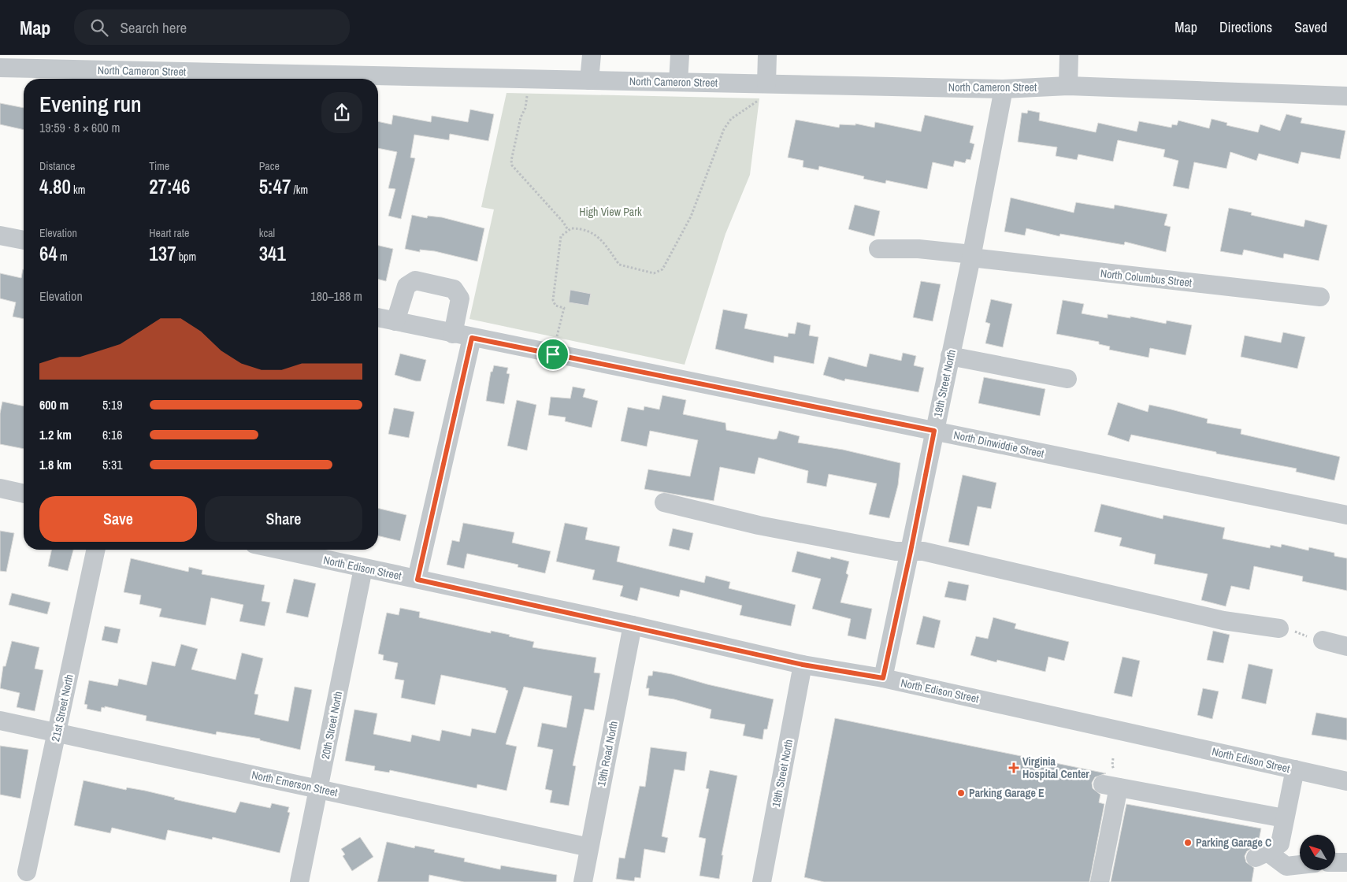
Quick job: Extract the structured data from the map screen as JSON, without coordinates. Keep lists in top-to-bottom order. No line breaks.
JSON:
{"streets":{"street":["North Cameron Street","North Columbus Street","19th Street North","North Dinwiddie Street","North Edison Street","21st Street North","20th Street North","19th Road North","North Emerson Street"]},"crossings":[["North Cameron Street","19th Street North"],["North Columbus Street","19th Street North"],["19th Street North","North Dinwiddie Street"],["19th Street North","North Edison Street"],["North Edison Street","20th Street North"],["North Edison Street","19th Road North"],["21st Street North","North Emerson Street"],["20th Street North","North Emerson Street"],["19th Road North","North Emerson Street"]],"parks":["High View Park"],"places":{"health":["Virginia Hospital Center"],"other":["Parking Garage E","Parking Garage C"]},"north":"top left","page":{"header":"Map","search":"Search here","nav":["Map","Directions","Saved"],"heading":["Evening run","19:59 · 8 × 600 m"],"stats":[["Distance","4.80 km"],["Time","27:46"],["Pace","5:47 /km"],["Elevation","64 m"],["Heart rate","137 bpm"],["kcal","341"]],"chart":["Elevation","180–188 m"],"list":[{"name":"600 m","note":"5:19"},{"name":"1.2 km","note":"6:16"},{"name":"1.8 km","note":"5:31"}],"buttons":["Save","Share"]}}
